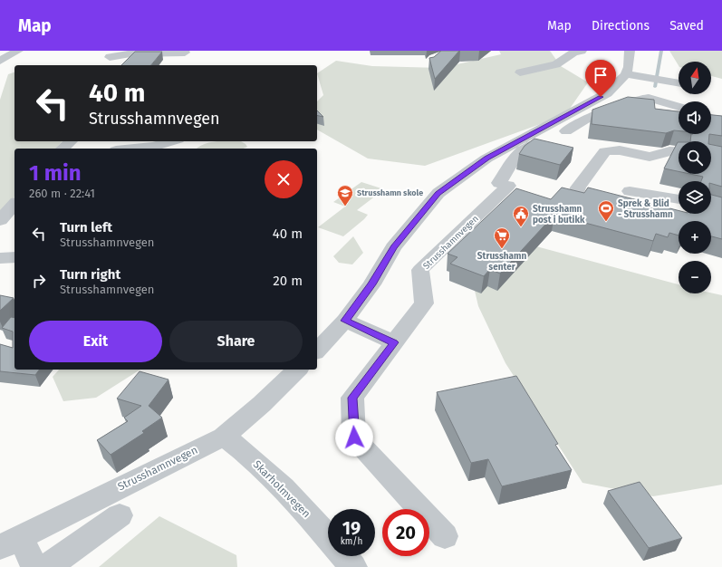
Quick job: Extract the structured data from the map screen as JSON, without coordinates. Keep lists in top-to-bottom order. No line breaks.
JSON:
{"streets":{"street":["Strusshamnvegen","Skarholmvegen"]},"crossings":[["Strusshamnvegen","Skarholmvegen"]],"places":{"school or university":["Strusshamn skole"],"sports":["Sprek & Blid - Strusshamn"],"public building":["Strusshamn post i butikk"],"supermarket":["Strusshamn senter"]},"north":"top","page":{"header":"Map","nav":["Map","Directions","Saved"],"map_buttons":["+","−"],"turn":["40 m","Strusshamnvegen"],"heading":["1 min","260 m · 22:41"],"list":[{"name":"Turn left","note":"Strusshamnvegen","value":"40 m"},{"name":"Turn right","note":"Strusshamnvegen","value":"20 m"}],"buttons":["Exit","Share"],"speed":"19 km/h","limit":"20"}}
